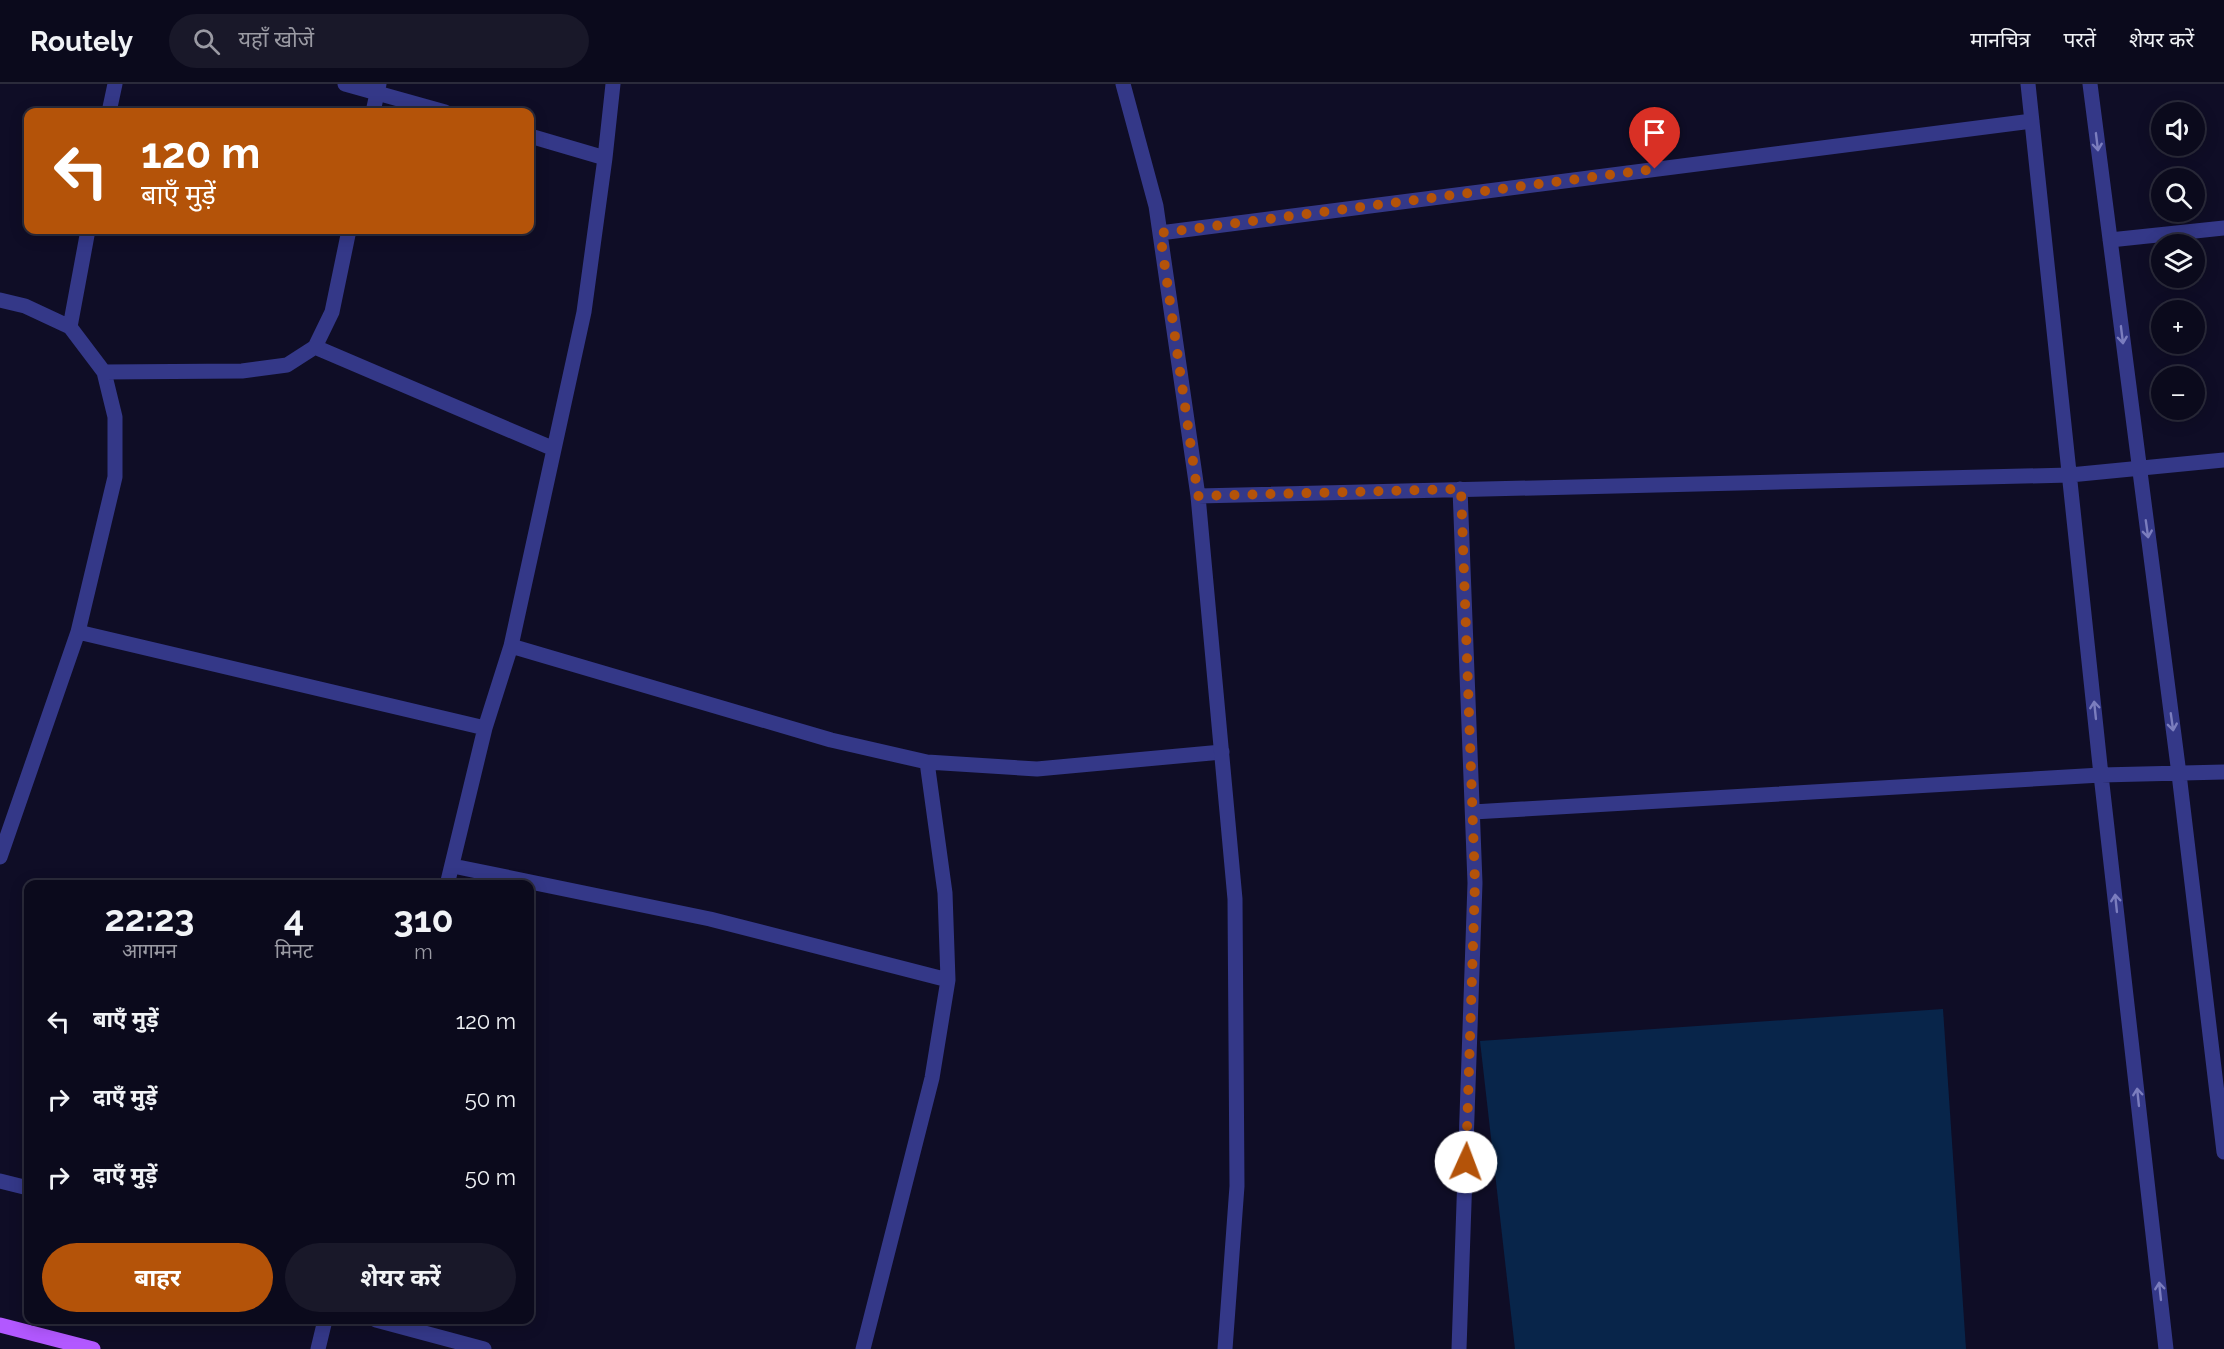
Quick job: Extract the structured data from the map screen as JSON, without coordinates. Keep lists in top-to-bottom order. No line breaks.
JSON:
{"page":{"header":"Routely","search":"यहाँ खोजें","nav":["मानचित्र","परतें","शेयर करें"],"map_buttons":["+","−"],"turn":["120 m","बाएँ मुड़ें"],"eta":["22:23","आगमन","4","मिनट","310","m"],"list":[{"name":"बाएँ मुड़ें","value":"120 m"},{"name":"दाएँ मुड़ें","value":"50 m"},{"name":"दाएँ मुड़ें","value":"50 m"}],"buttons":["बाहर","शेयर करें"]}}
